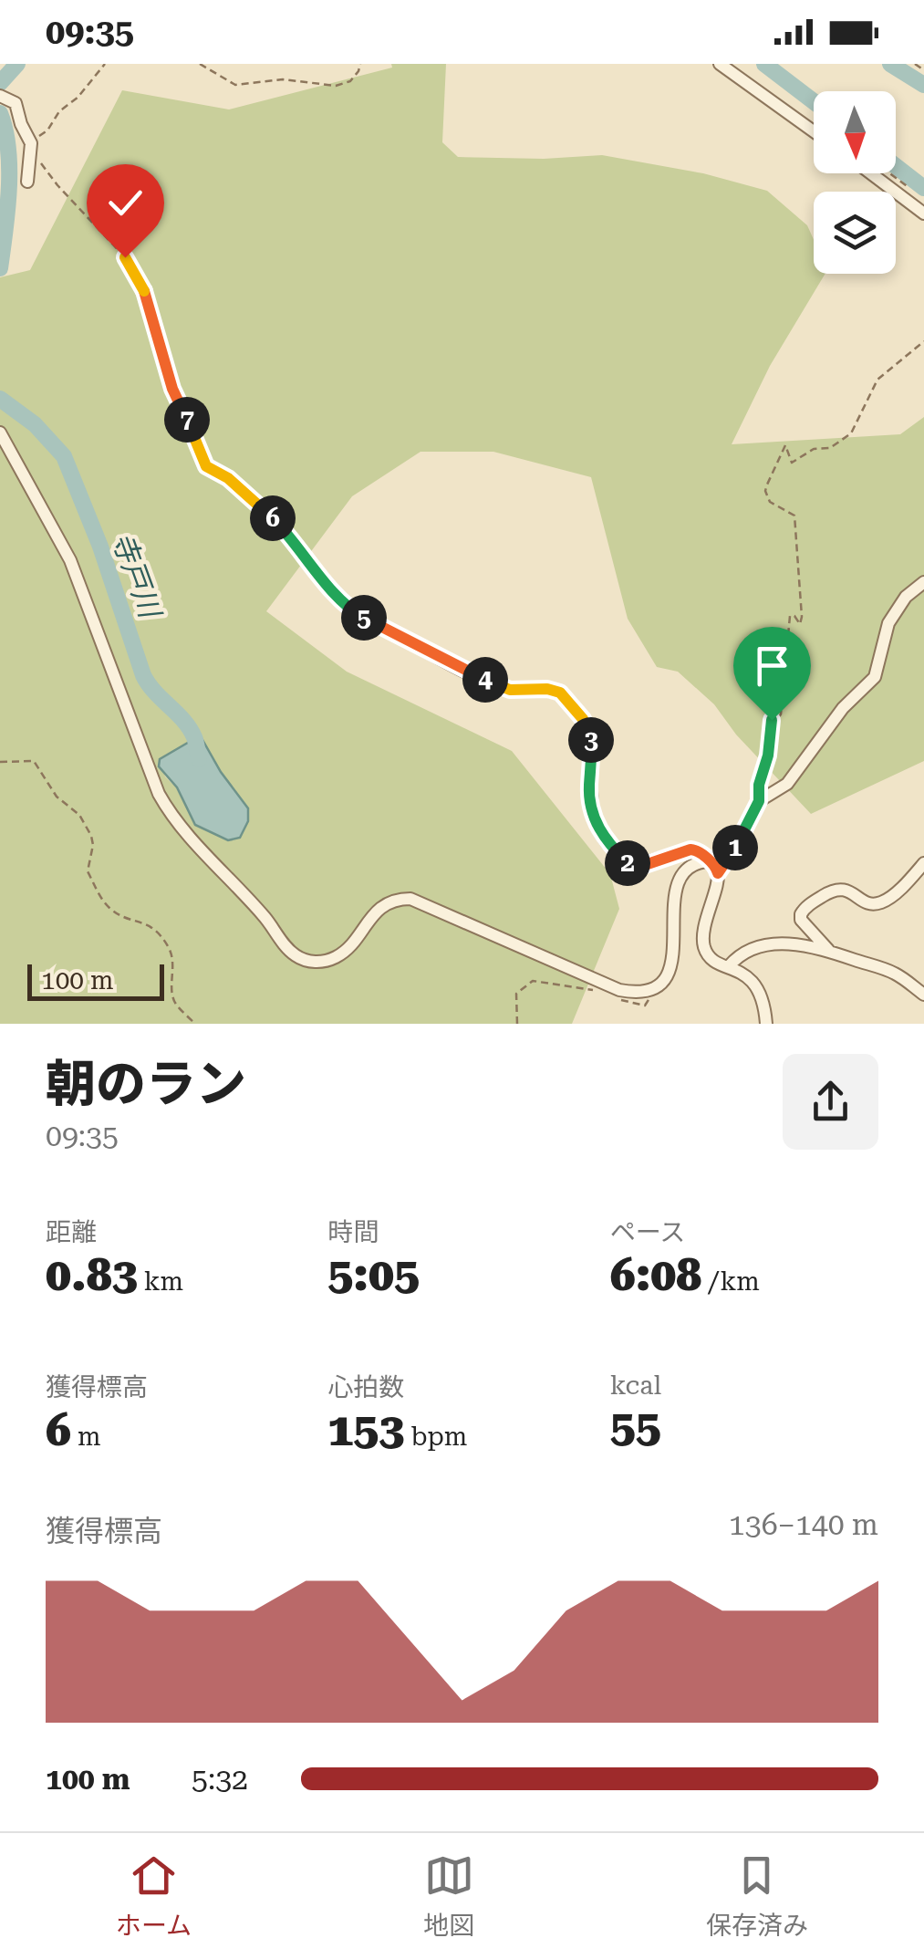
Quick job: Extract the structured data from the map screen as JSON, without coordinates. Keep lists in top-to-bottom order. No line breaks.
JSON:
{"water":["寺戸川"],"scale_bar":"100 m","north":"bottom","page":{"status":"09:35","pins":["7","6","5","4","3","1","2"],"scale":"100 m","heading":["朝のラン","09:35"],"stats":[["距離","0.83 km"],["時間","5:05"],["ペース","6:08 /km"],["獲得標高","6 m"],["心拍数","153 bpm"],["kcal","55"]],"chart":["獲得標高","136–140 m"],"list":[{"name":"100 m","note":"5:32"}],"tabs":["ホーム","地図","保存済み"]}}
